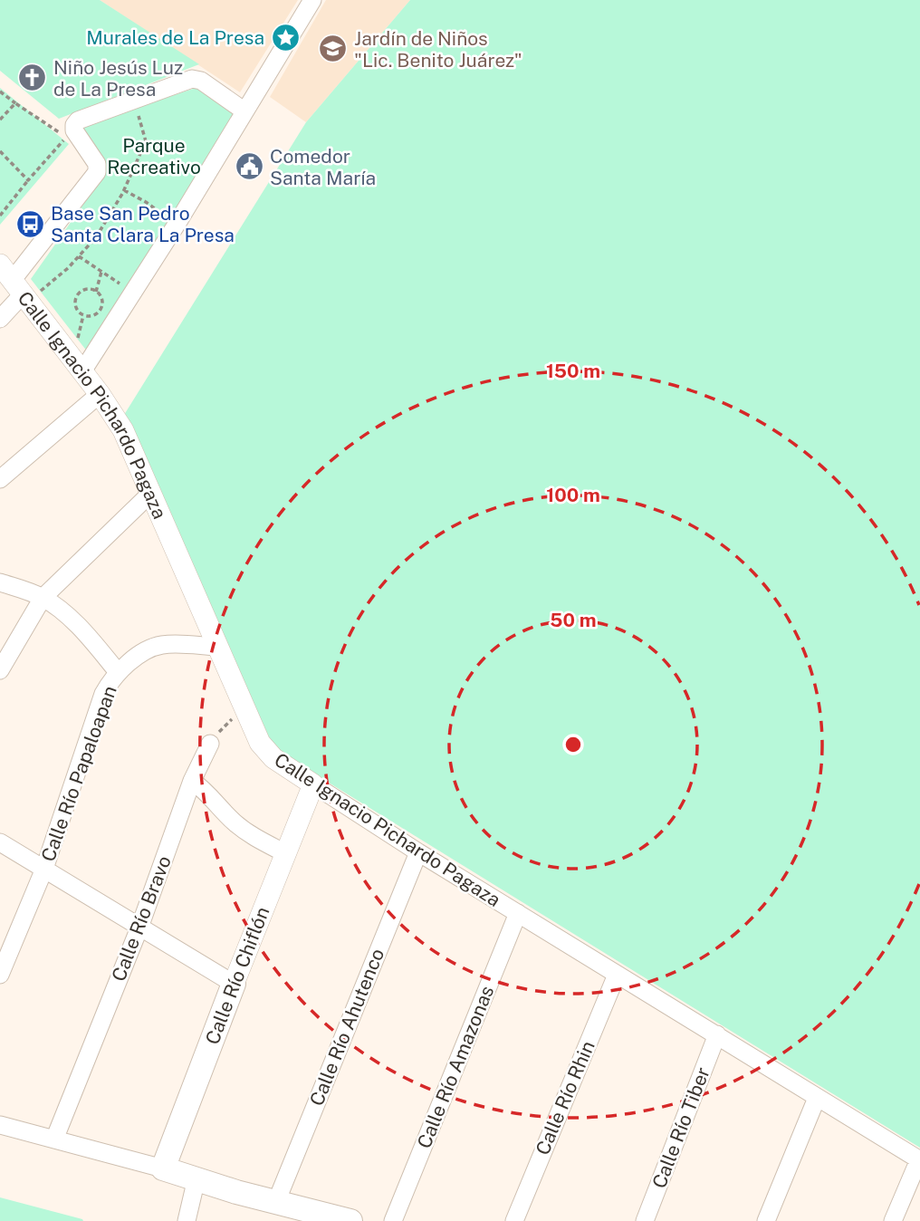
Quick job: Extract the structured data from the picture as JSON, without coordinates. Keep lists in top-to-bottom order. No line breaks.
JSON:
{"streets":{"main road":["Calle Río Chiflón"],"street":["Calle Ignacio Pichardo Pagaza","Calle Río Papaloapan","Calle Río Bravo","Calle Río Ahutenco","Calle Río Amazonas","Calle Río Rhin","Calle Río Tiber"]},"crossings":[["Calle Ignacio Pichardo Pagaza","Calle Río Papaloapan"],["Calle Ignacio Pichardo Pagaza","Calle Río Chiflón"],["Calle Ignacio Pichardo Pagaza","Calle Río Ahutenco"],["Calle Ignacio Pichardo Pagaza","Calle Río Amazonas"],["Calle Ignacio Pichardo Pagaza","Calle Río Rhin"],["Calle Ignacio Pichardo Pagaza","Calle Río Tiber"]],"parks":["Parque Recreativo"],"places":{"place":["Murales de La Presa"],"school or university":["Jardín de Niños \"Lic. Benito Juárez\""],"church":["Niño Jesús Luz de La Presa"],"public building":["Comedor Santa María"],"bus stop":["Base San Pedro Santa Clara La Presa"]},"rings":["150 m","100 m","50 m"]}
